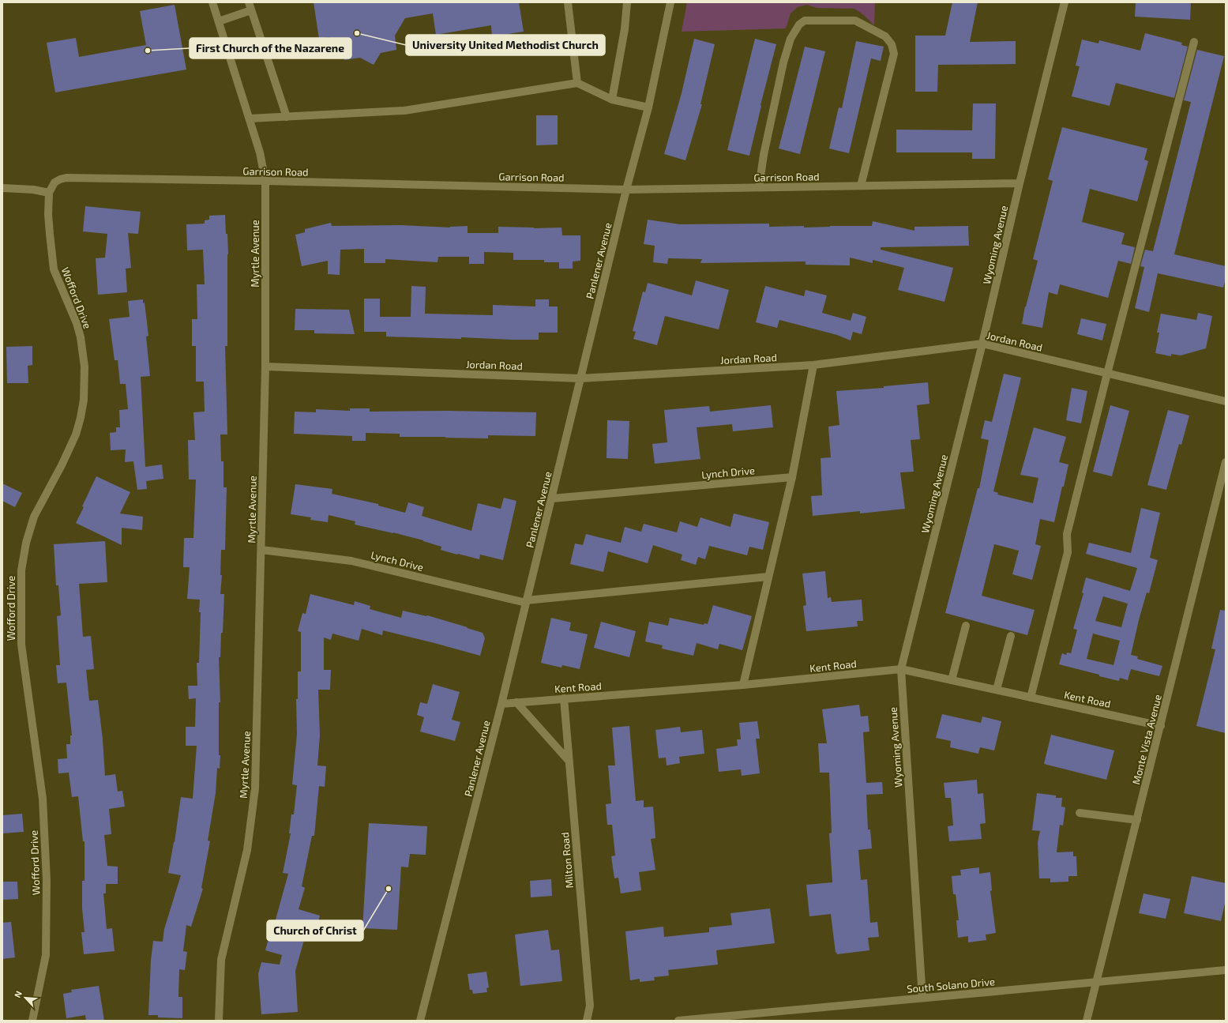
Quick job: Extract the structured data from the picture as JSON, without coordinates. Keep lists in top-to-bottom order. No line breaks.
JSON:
{"streets":{"street":["Garrison Road","Wyoming Avenue","Myrtle Avenue","Panlener Avenue","Wofford Drive","Jordan Road","Lynch Drive","Kent Road","Monte Vista Avenue","Milton Road","South Solano Drive"]},"crossings":[["Garrison Road","Wyoming Avenue"],["Garrison Road","Myrtle Avenue"],["Garrison Road","Panlener Avenue"],["Garrison Road","Wofford Drive"],["Wyoming Avenue","Jordan Road"],["Wyoming Avenue","Kent Road"],["Wyoming Avenue","South Solano Drive"],["Myrtle Avenue","Jordan Road"],["Myrtle Avenue","Lynch Drive"],["Panlener Avenue","Jordan Road"],["Panlener Avenue","Lynch Drive"],["Panlener Avenue","Kent Road"],["Kent Road","Monte Vista Avenue"],["Kent Road","Milton Road"],["Monte Vista Avenue","South Solano Drive"]],"places":["University United Methodist Church","First Church of the Nazarene","Church of Christ"],"north":"top left"}
